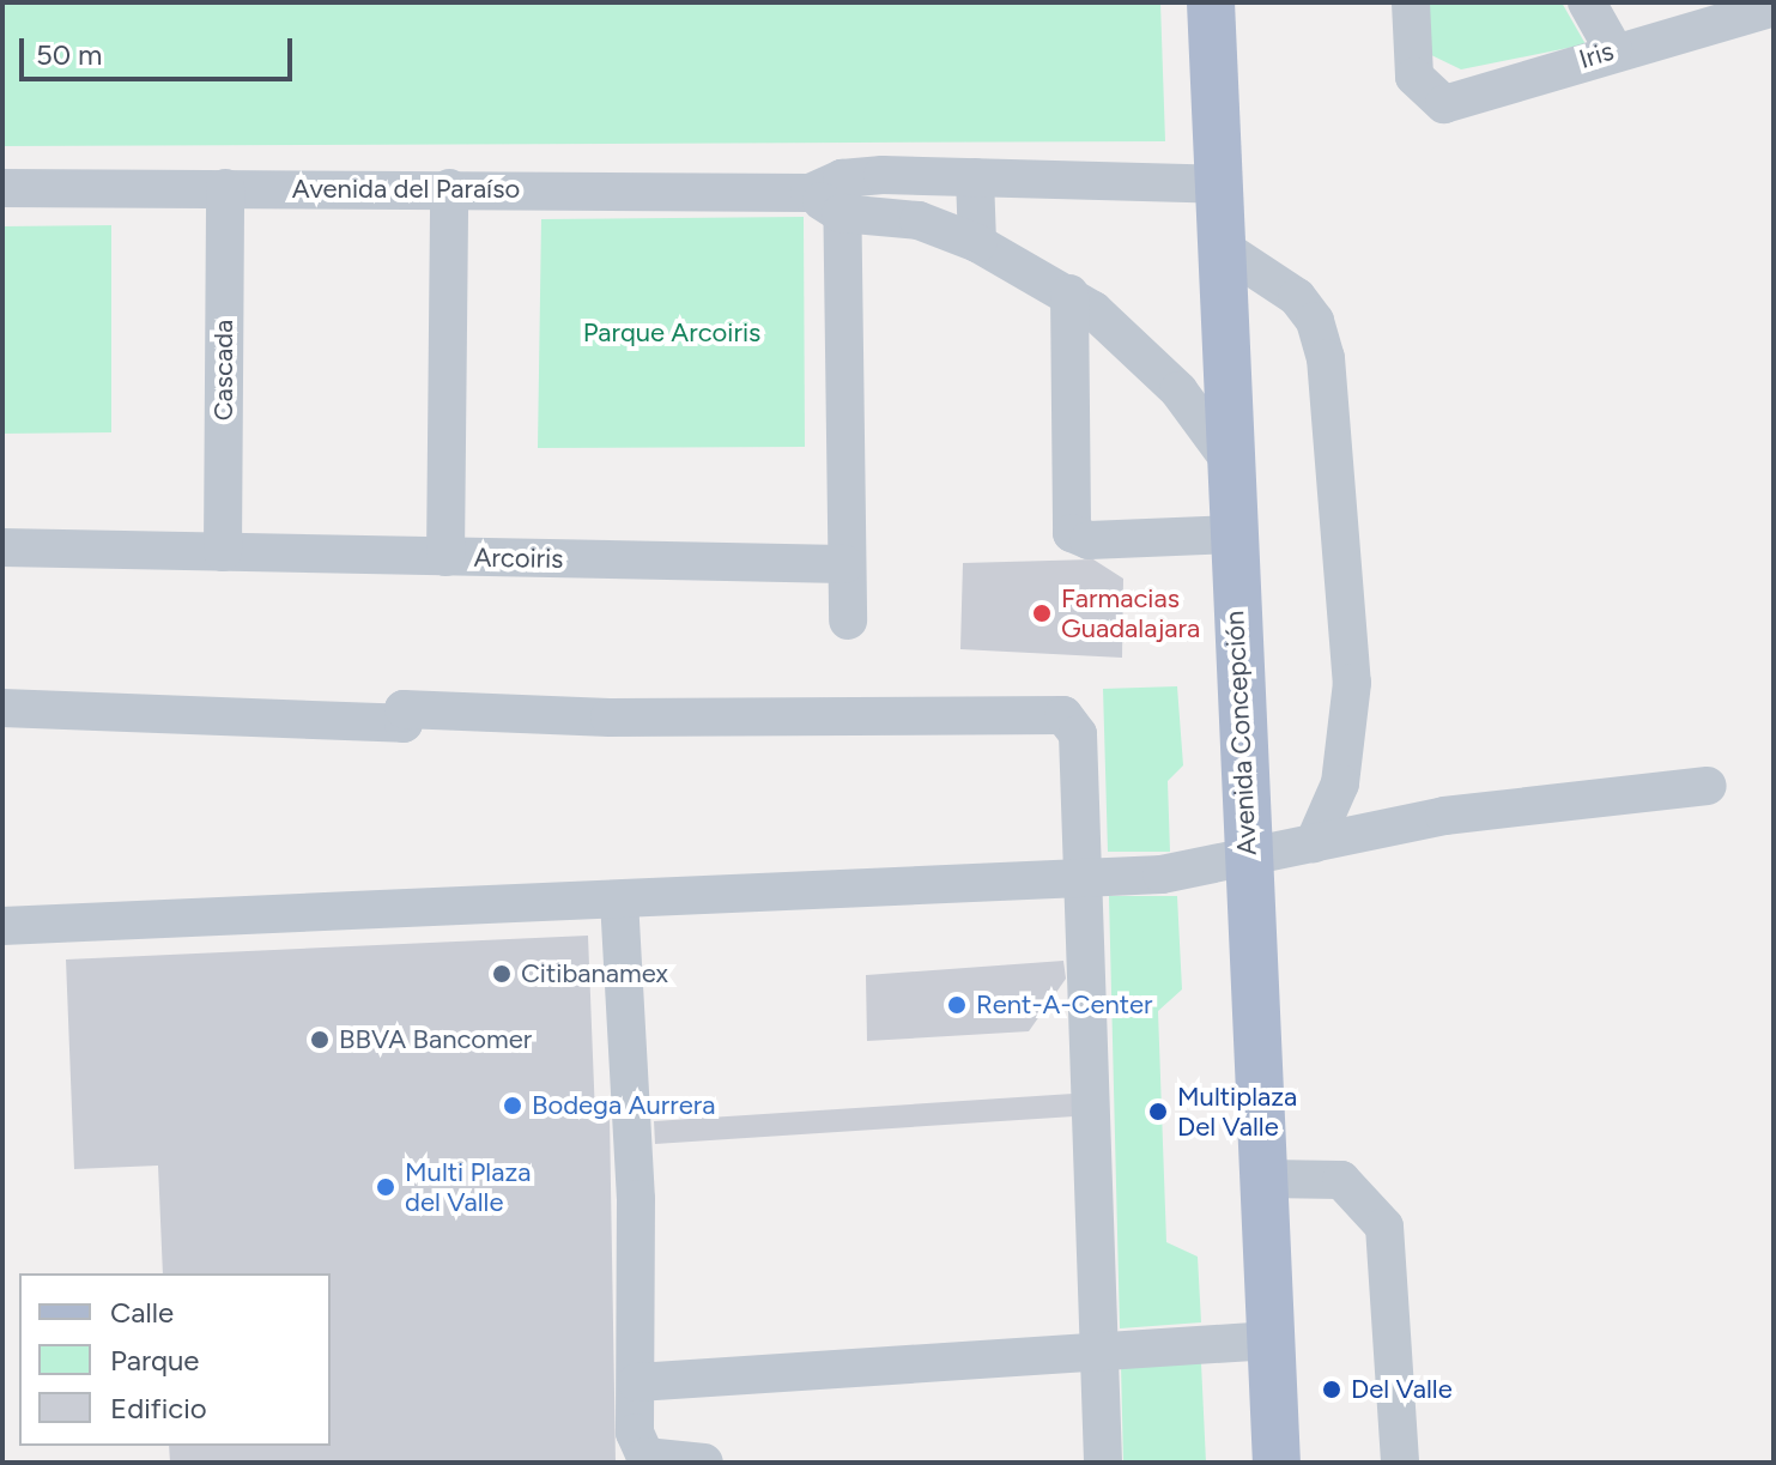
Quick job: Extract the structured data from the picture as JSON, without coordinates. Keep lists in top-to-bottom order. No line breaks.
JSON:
{"streets":{"main road":["Avenida Concepción"],"street":["Iris","Avenida del Paraíso","Cascada","Arcoiris"]},"crossings":[["Avenida del Paraíso","Cascada"],["Avenida del Paraíso","Arcoiris"],["Avenida del Paraíso","Avenida Concepción"]],"parks":["Parque Arcoiris"],"places":["Farmacias Guadalajara","Citibanamex","Rent-A-Center","BBVA Bancomer","Bodega Aurrera","Multiplaza Del Valle","Multi Plaza del Valle","Del Valle"],"legend":["Calle","Parque","Edificio"],"scale_bar":"50 m"}
